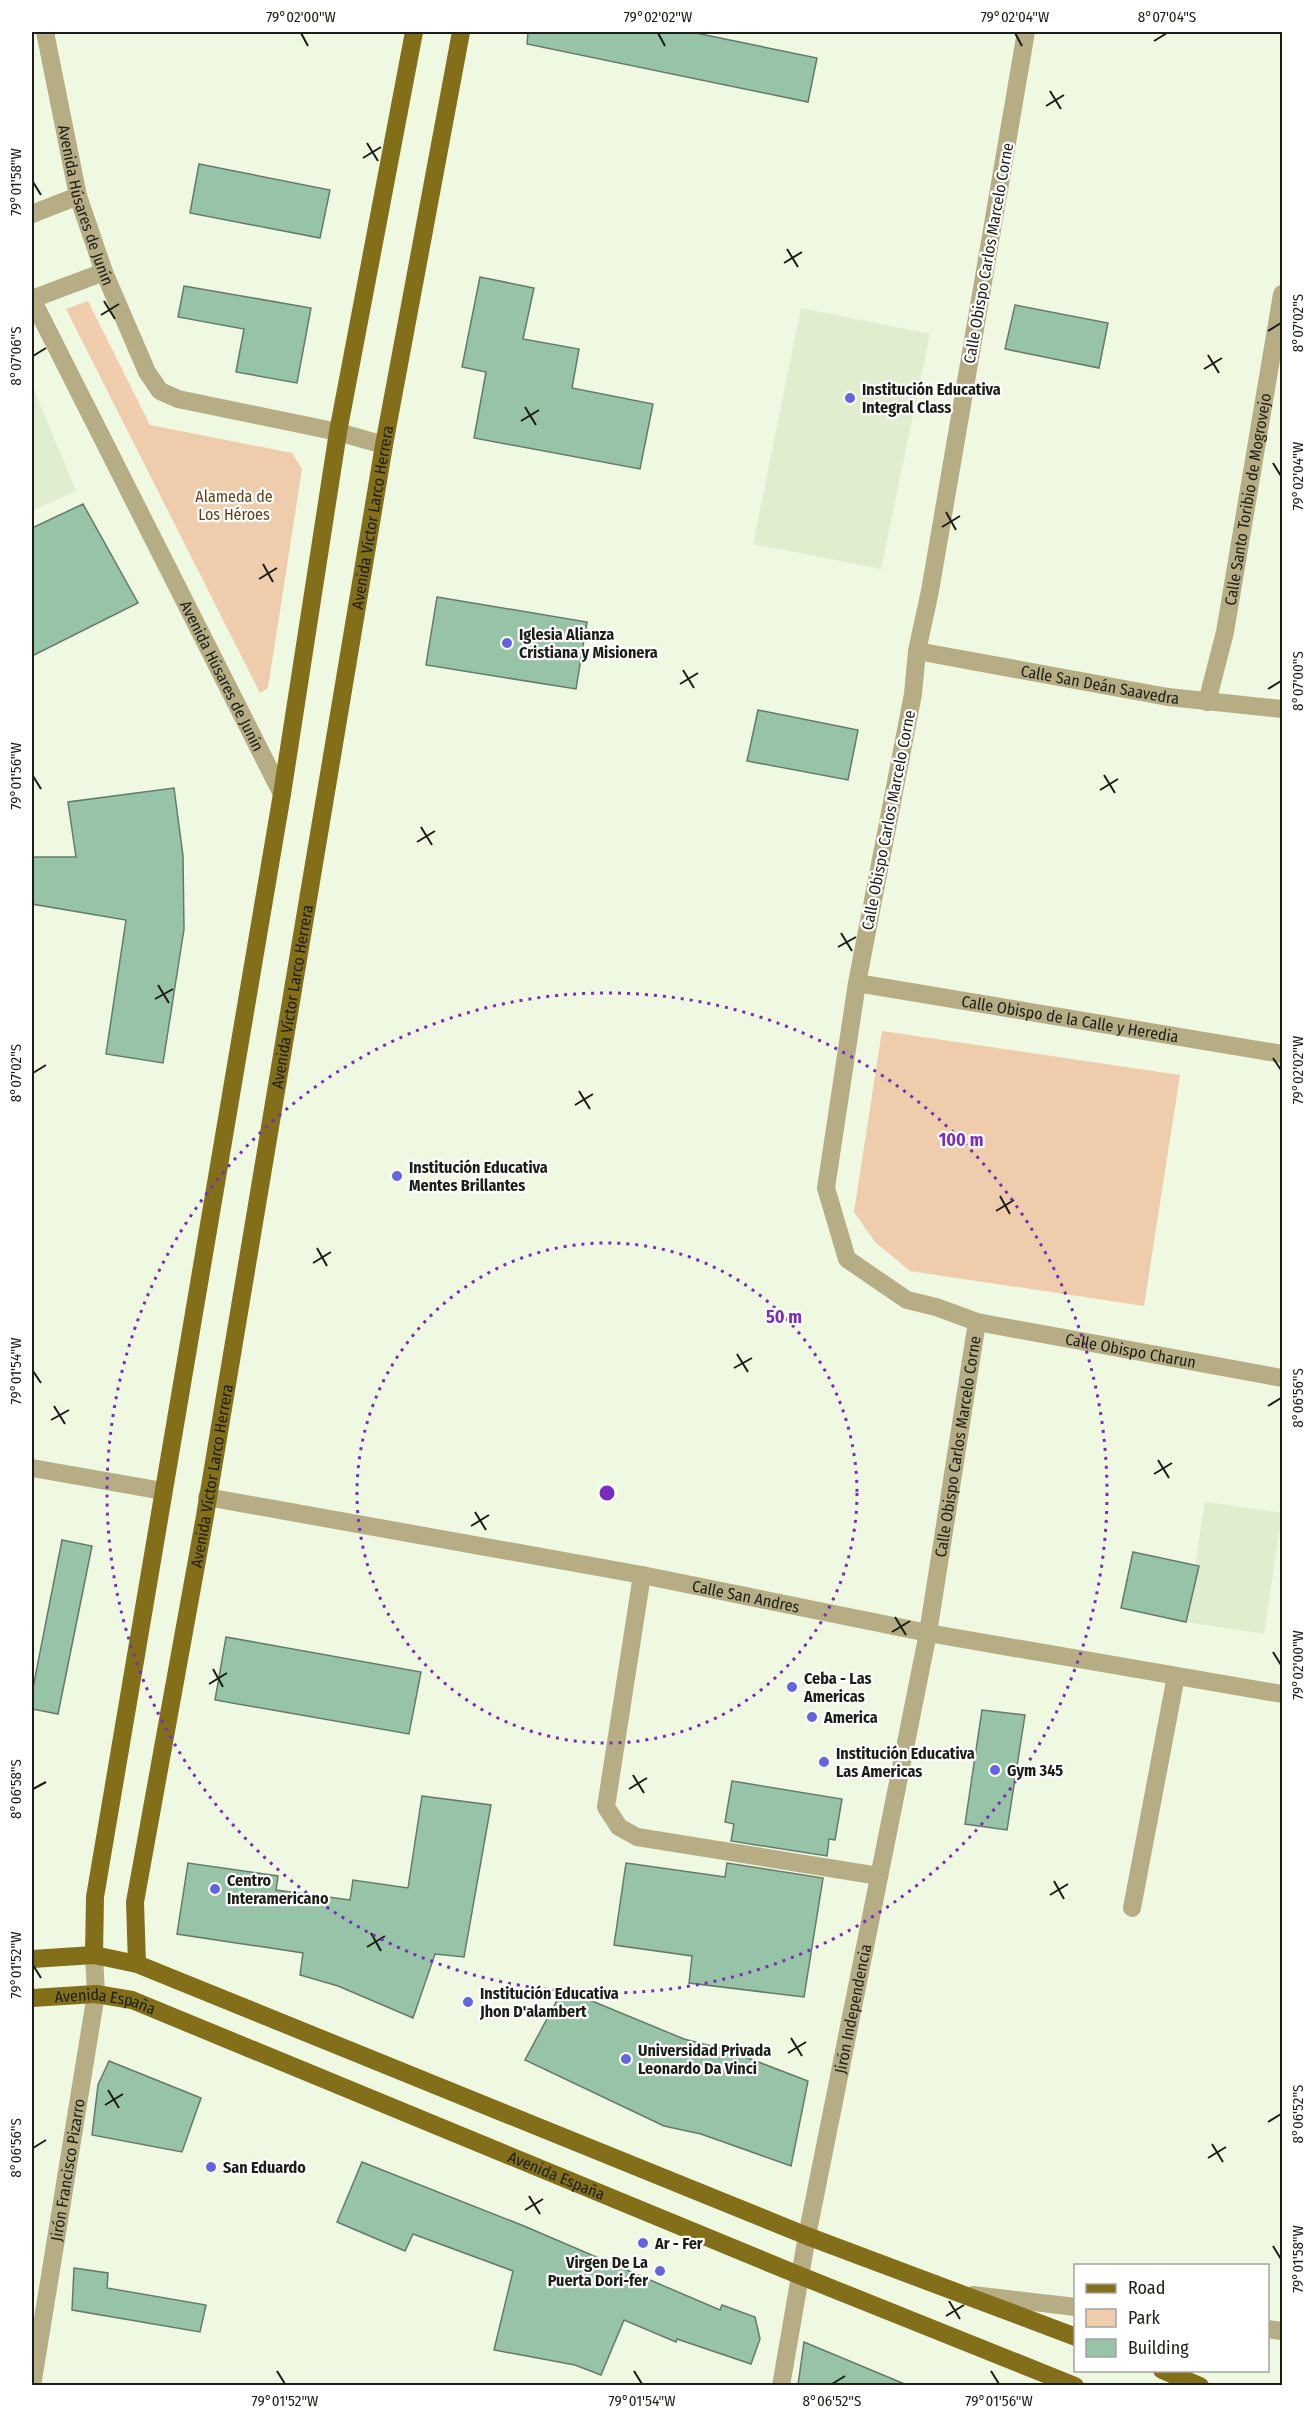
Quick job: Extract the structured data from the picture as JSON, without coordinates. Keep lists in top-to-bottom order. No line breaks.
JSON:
{"streets":{"main road":["Avenida Víctor Larco Herrera","Avenida España"],"street":["Avenida Húsares de Junín","Calle Obispo Carlos Marcelo Corne","Calle Santo Toribio de Mogrovejo","Calle San Deán Saavedra","Calle Obispo de la Calle y Heredia","Calle Obispo Charun","Calle San Andres","Jirón Independencia","Jirón Francisco Pizarro"]},"crossings":[["Avenida Húsares de Junín","Avenida Víctor Larco Herrera"],["Calle Obispo Carlos Marcelo Corne","Calle San Deán Saavedra"],["Calle Obispo Carlos Marcelo Corne","Calle Obispo de la Calle y Heredia"],["Calle Obispo Carlos Marcelo Corne","Calle Obispo Charun"],["Calle Obispo Carlos Marcelo Corne","Calle San Andres"],["Calle Obispo Carlos Marcelo Corne","Jirón Independencia"],["Calle Santo Toribio de Mogrovejo","Calle San Deán Saavedra"],["Avenida Víctor Larco Herrera","Calle San Andres"],["Calle San Andres","Jirón Independencia"],["Avenida España","Jirón Independencia"],["Avenida España","Jirón Francisco Pizarro"]],"parks":["Alameda de Los Héroes"],"places":["Institución Educativa Integral Class","Iglesia Alianza Cristiana y Misionera","Institución Educativa Mentes Brillantes","Ceba - Las Americas","America","Institución Educativa Las Americas","Gym 345","Centro Interamericano","Institución Educativa Jhon D'alambert","Universidad Privada Leonardo Da Vinci","San Eduardo","Ar - Fer","Virgen De La Puerta Dori-fer"],"legend":["Road","Park","Building"],"coordinates":["79°02'00\"W","79°02'02\"W","79°02'04\"W","8°07'04\"S","79°01'58\"W","8°07'02\"S","8°07'06\"S","8°07'00\"S","79°01'56\"W","79°01'54\"W","8°06'56\"S","8°06'58\"S","79°01'52\"W","8°06'52\"S"],"rings":["100 m","50 m"]}
